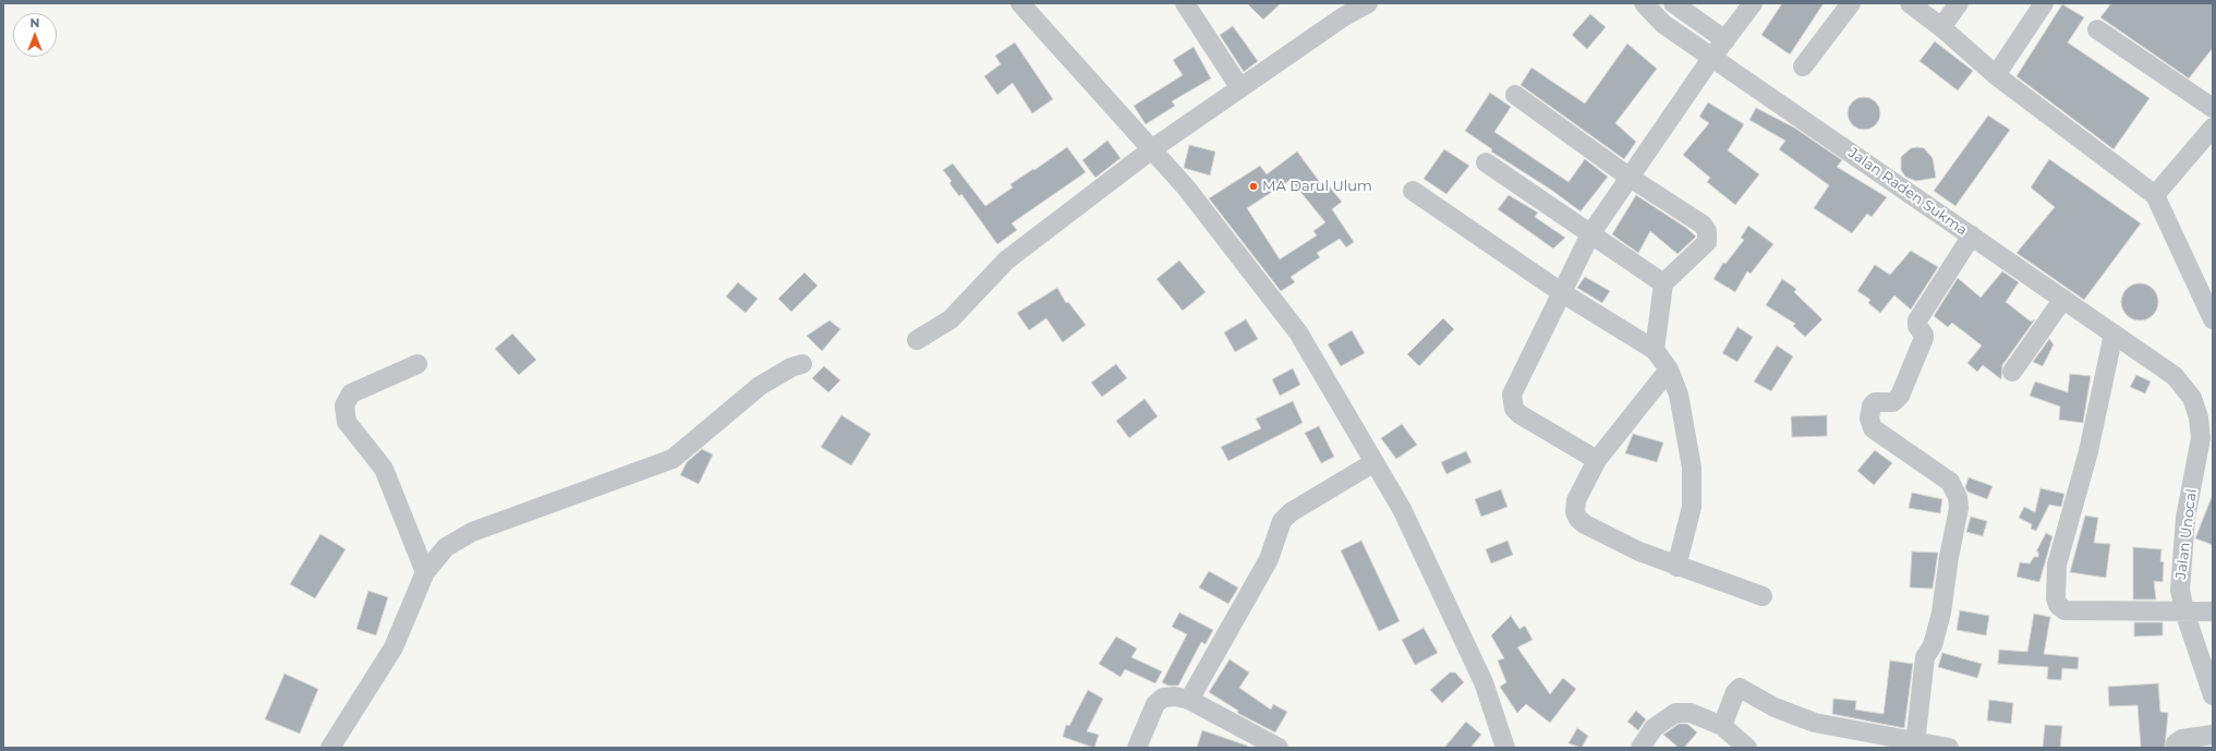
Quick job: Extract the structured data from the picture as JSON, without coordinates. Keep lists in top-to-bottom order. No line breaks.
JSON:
{"streets":{"street":["Jalan Raden Sukma","Jalan Unocal"]},"crossings":[["Jalan Raden Sukma","Jalan Unocal"]],"places":["MA Darul Ulum"],"north":"top"}
